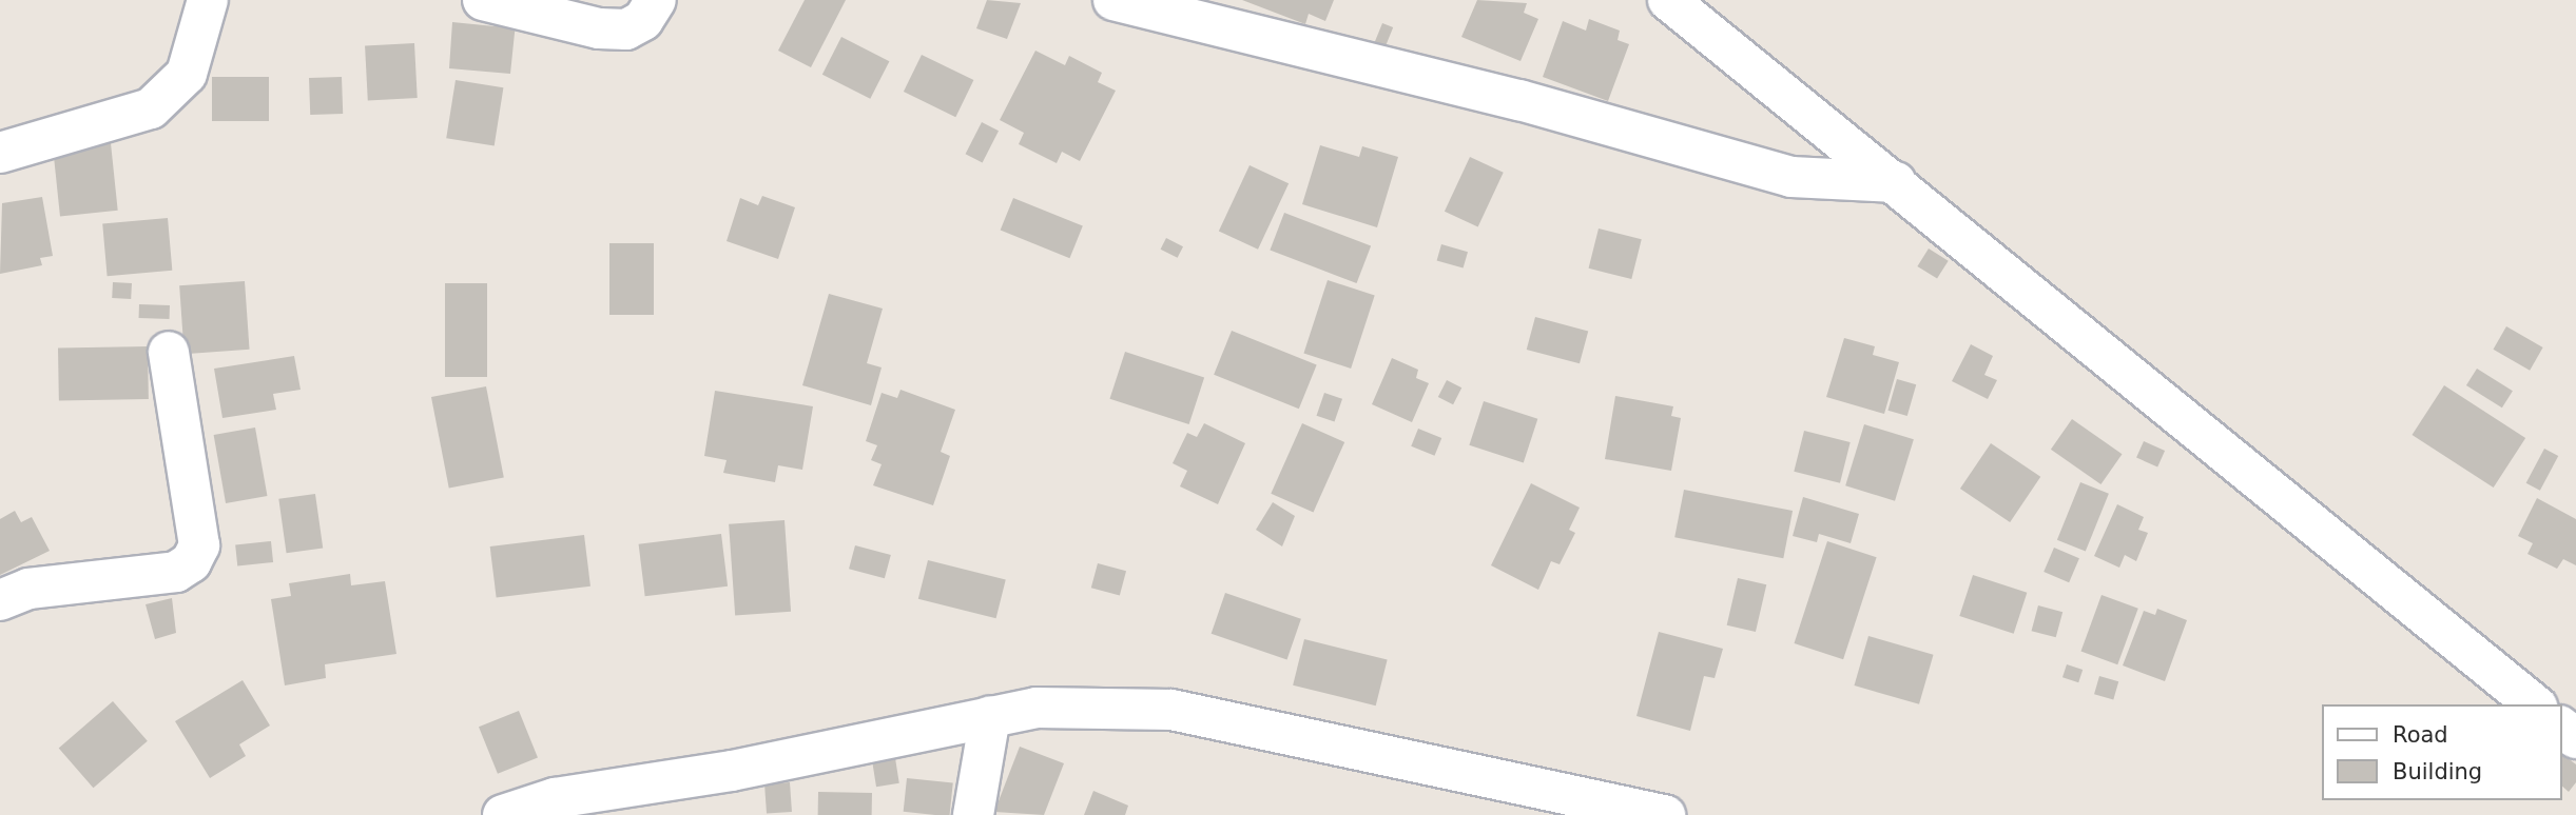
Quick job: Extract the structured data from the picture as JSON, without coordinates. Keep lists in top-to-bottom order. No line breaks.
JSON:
{"legend":["Road","Building"]}
